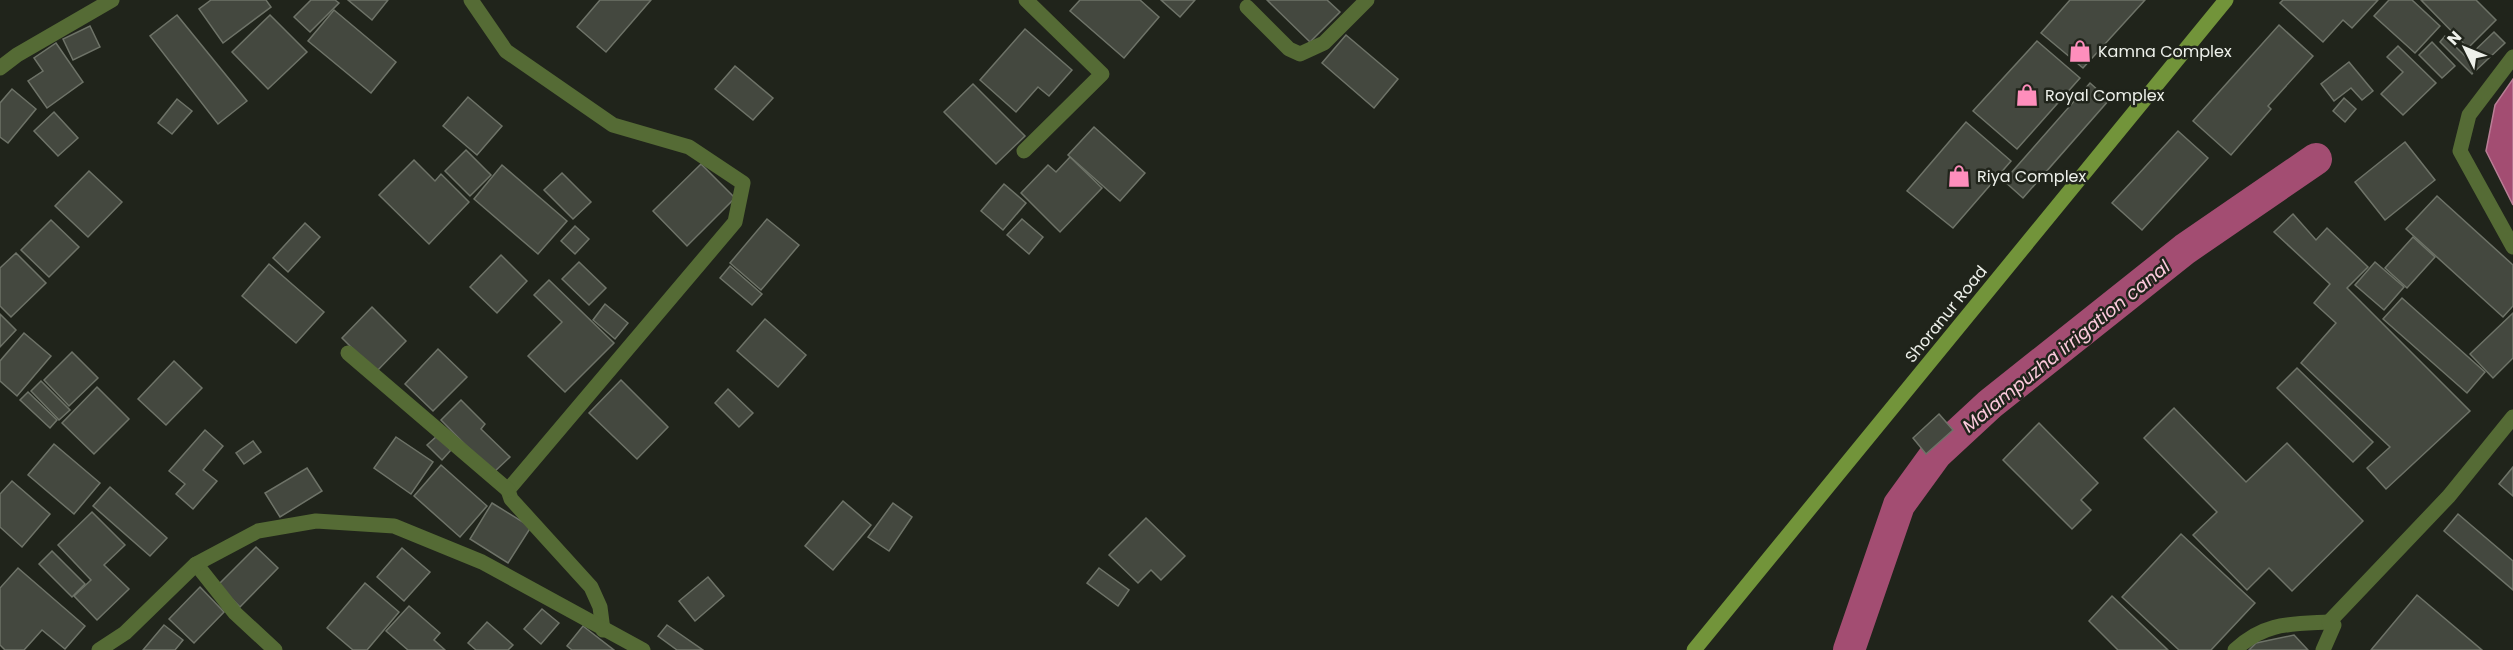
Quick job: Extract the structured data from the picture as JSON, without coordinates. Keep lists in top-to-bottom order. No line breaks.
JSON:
{"streets":{"main road":["Shoranur Road"]},"water":["Malampuzha irrigation canal"],"places":{"shop":["Kamna Complex","Royal Complex","Riya Complex"]},"north":"top left"}
